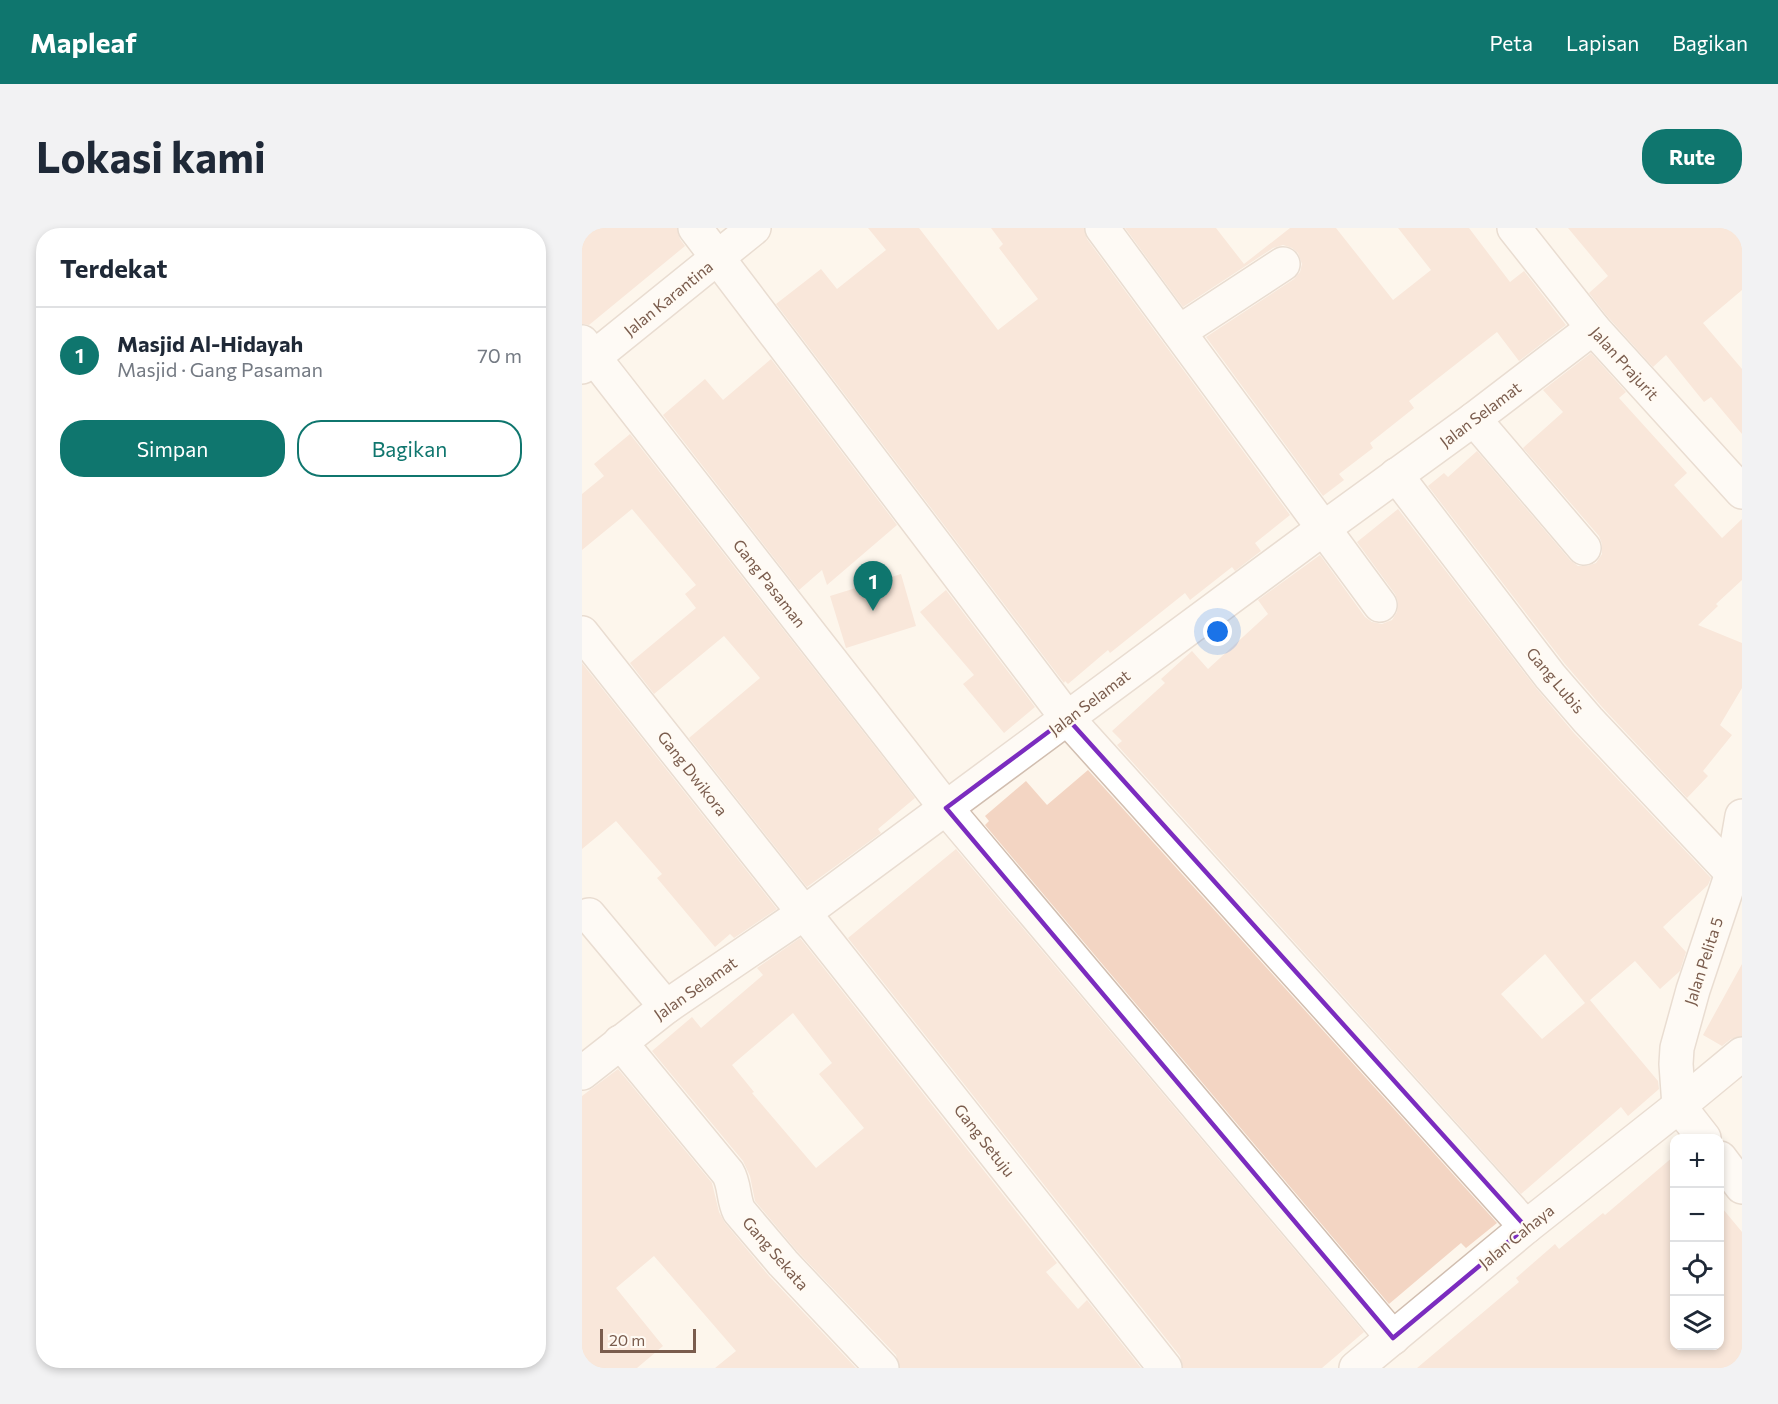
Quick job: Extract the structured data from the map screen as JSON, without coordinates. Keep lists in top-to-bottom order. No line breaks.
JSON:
{"streets":{"street":["Jalan Karantina","Jalan Prajurit","Jalan Selamat","Gang Pasaman","Gang Lubis","Gang Dwikora","Jalan Pelita 5","Gang Setuju","Jalan Cahaya","Gang Sekata"]},"crossings":[["Jalan Karantina","Gang Pasaman"],["Jalan Prajurit","Jalan Selamat"],["Jalan Selamat","Gang Pasaman"],["Jalan Selamat","Gang Lubis"],["Jalan Selamat","Gang Dwikora"],["Jalan Selamat","Gang Setuju"],["Jalan Selamat","Gang Sekata"],["Gang Pasaman","Jalan Cahaya"],["Gang Lubis","Jalan Pelita 5"],["Gang Dwikora","Gang Setuju"],["Jalan Pelita 5","Jalan Cahaya"]],"scale_bar":"20 m","page":{"header":"Mapleaf","nav":["Peta","Lapisan","Bagikan"],"buttons":["Rute",["Simpan","Bagikan"]],"title":"Lokasi kami","heading":"Terdekat","list":[{"mark":"1","name":"Masjid Al-Hidayah","note":"Masjid · Gang Pasaman","value":"70 m"}],"pins":"1","map_buttons":["+","−"],"scale":"20 m"}}
